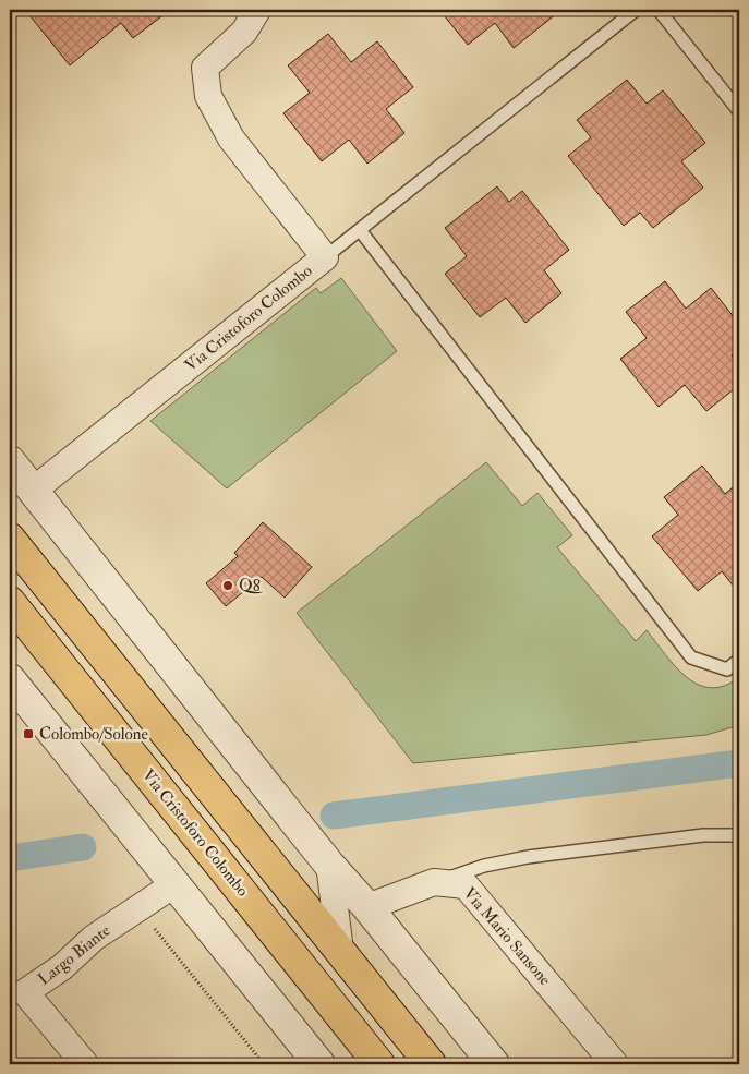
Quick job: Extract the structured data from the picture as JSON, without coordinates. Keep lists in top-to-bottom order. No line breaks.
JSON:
{"streets":{"main road":["Via Cristoforo Colombo"],"street":["Via Mario Sansone","Largo Biante"]},"places":{"other":["Q8"],"transit":["Colombo/Solone"]}}
